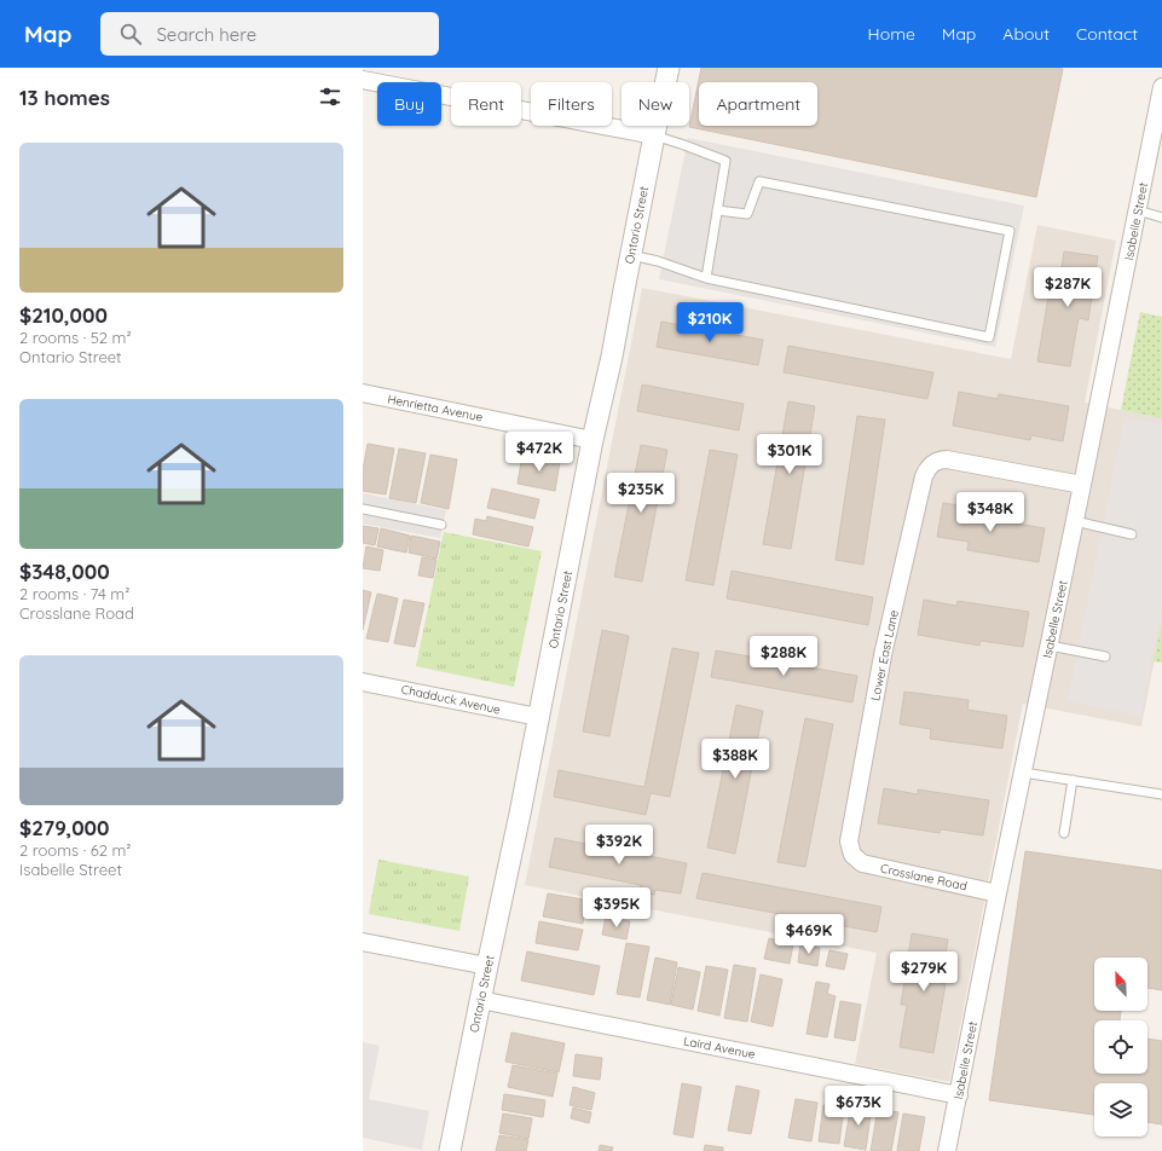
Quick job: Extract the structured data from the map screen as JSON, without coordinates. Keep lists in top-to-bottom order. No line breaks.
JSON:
{"streets":{"street":["Isabelle Street","Ontario Street","Henrietta Avenue","Lower East Lane","Chadduck Avenue","Crosslane Road","Laird Avenue"]},"crossings":[["Isabelle Street","Lower East Lane"],["Isabelle Street","Crosslane Road"],["Isabelle Street","Laird Avenue"],["Ontario Street","Henrietta Avenue"],["Ontario Street","Chadduck Avenue"],["Ontario Street","Laird Avenue"],["Lower East Lane","Crosslane Road"]],"north":"top left","page":{"header":"Map","search":"Search here","nav":["Home","Map","About","Contact"],"heading":"13 homes","chip":["Buy","Rent","Filters","New","Apartment"],"list":[{"name":"$210,000","note":"2 rooms · 52 m² · Ontario Street"},{"name":"$348,000","note":"2 rooms · 74 m² · Crosslane Road"},{"name":"$279,000","note":"2 rooms · 62 m² · Isabelle Street"}],"price":["$287K","$210K","$472K","$301K","$235K","$348K","$288K","$388K","$392K","$395K","$469K","$279K","$673K"]}}
